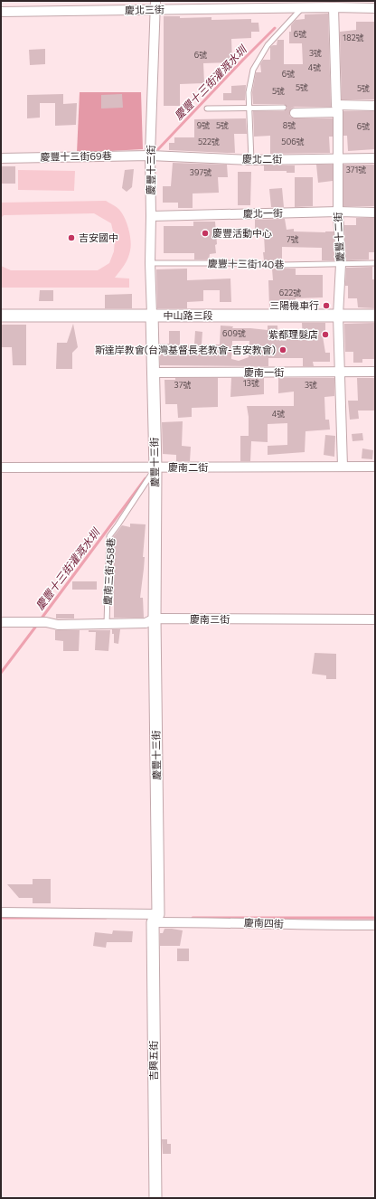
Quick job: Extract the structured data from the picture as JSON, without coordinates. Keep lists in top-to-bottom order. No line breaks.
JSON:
{"streets":{"street":["慶北三街","慶豐十三街69巷","慶北二街","慶豐十三街","慶北一街","慶豐十二街","中山路三段","慶南一街","慶南二街","慶南三街","慶南四街","吉興五街"],"lane":["慶豐十三街140巷","慶南三街458巷"]},"crossings":[["慶北三街","慶豐十三街"],["慶北三街","慶豐十二街"],["慶豐十三街69巷","慶北二街"],["慶豐十三街69巷","慶豐十三街"],["慶北二街","慶豐十三街"],["慶北二街","慶豐十二街"],["慶豐十三街","慶北一街"],["慶豐十三街","慶豐十三街140巷"],["慶豐十三街","中山路三段"],["慶豐十三街","慶南一街"],["慶豐十三街","慶南二街"],["慶豐十三街","慶南三街458巷"],["慶豐十三街","慶南三街"],["慶豐十三街","慶南四街"],["慶豐十三街","吉興五街"],["慶北一街","慶豐十二街"],["慶豐十二街","慶豐十三街140巷"],["慶豐十二街","中山路三段"],["慶豐十二街","慶南一街"],["慶豐十二街","慶南二街"],["慶南二街","慶南三街458巷"],["慶南三街458巷","慶南三街"],["慶南四街","吉興五街"]],"water":["慶豐十三街灌溉水圳"],"places":["慶豐活動中心","吉安國中","三陽機車行","紫都理髮店","斯達岸教會(台灣基督長老教會-吉安教會)"],"house_numbers":["6號","182號","3號","6號","4號","6號","5號","5號","5號","9號","5號","8號","6號","522號","506號","371號","397號","7號","622號","609號","13號","37號","3號","4號"]}
